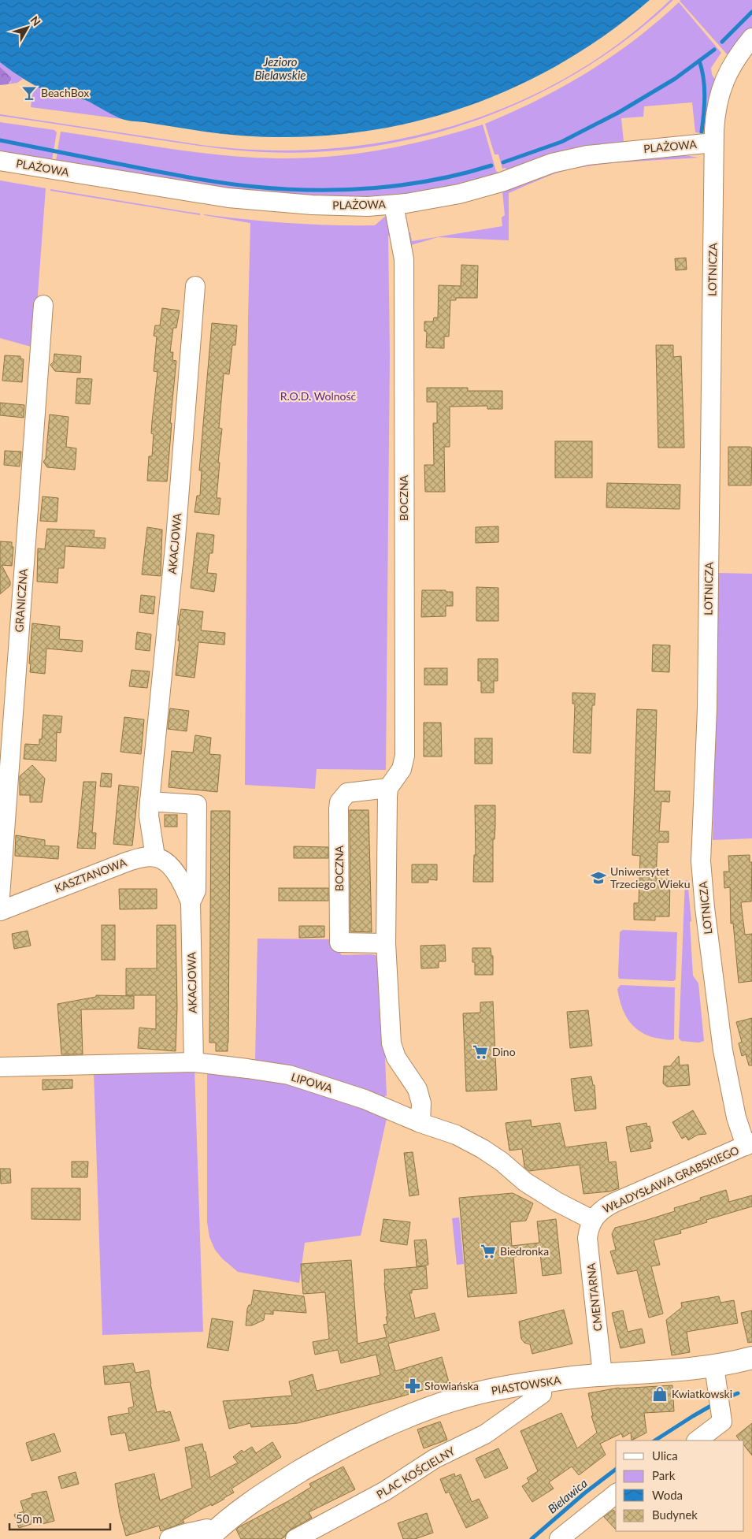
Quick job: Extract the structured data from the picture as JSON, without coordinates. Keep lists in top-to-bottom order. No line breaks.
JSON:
{"streets":{"main road":["PIASTOWSKA"],"street":["PLAŻOWA","LOTNICZA","BOCZNA","AKACJOWA","GRANICZNA","KASZTANOWA","LIPOWA","WŁADYSŁAWA GRABSKIEGO","CMENTARNA","PLAC KOŚCIELNY"]},"crossings":[["PLAŻOWA","LOTNICZA"],["PLAŻOWA","BOCZNA"],["LOTNICZA","WŁADYSŁAWA GRABSKIEGO"],["BOCZNA","LIPOWA"],["AKACJOWA","KASZTANOWA"],["AKACJOWA","LIPOWA"],["LIPOWA","WŁADYSŁAWA GRABSKIEGO"],["LIPOWA","CMENTARNA"],["WŁADYSŁAWA GRABSKIEGO","CMENTARNA"],["CMENTARNA","PIASTOWSKA"],["PIASTOWSKA","PLAC KOŚCIELNY"]],"water":["Jezioro Bielawskie","Bielawica"],"parks":["R.O.D. Wolność"],"places":{"bar":["BeachBox"],"school or university":["Uniwersytet Trzeciego Wieku"],"supermarket":["Dino","Biedronka"],"pharmacy":["Słowiańska"],"shop":["Kwiatkowski"]},"legend":["Ulica","Park","Woda","Budynek"],"scale_bar":"50 m","north":"top right"}
